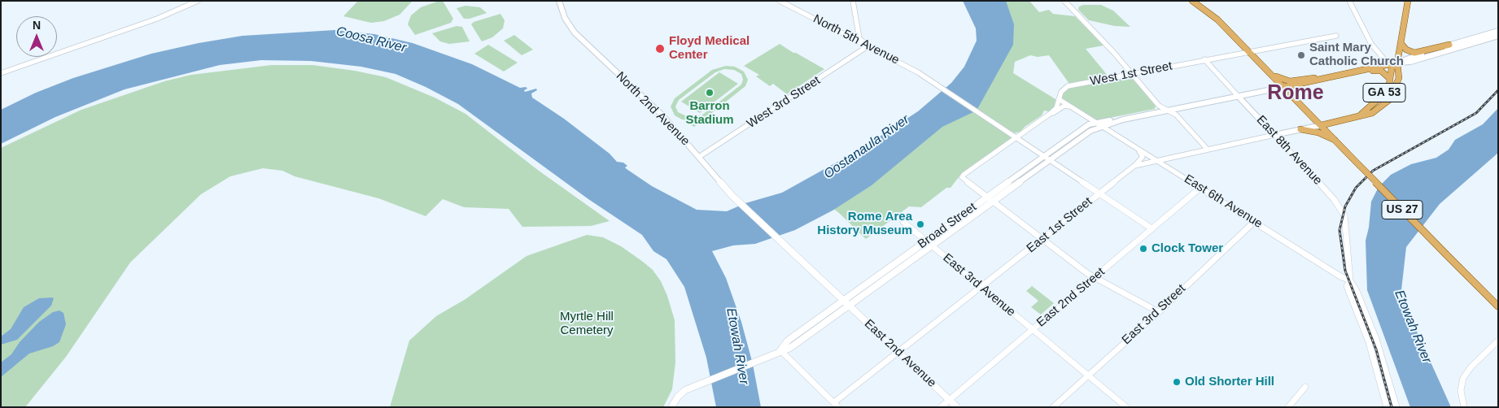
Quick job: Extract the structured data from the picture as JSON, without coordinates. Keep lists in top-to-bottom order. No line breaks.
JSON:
{"streets":{"main road":["GA 53","North 2nd Avenue","East 8th Avenue","US 27","East 1st Street","Broad Street","East 2nd Avenue"],"street":["North 5th Avenue","West 1st Street","West 3rd Street","East 6th Avenue","East 3rd Avenue","East 2nd Street","East 3rd Street"]},"crossings":[["North 5th Avenue","West 1st Street"],["North 5th Avenue","West 3rd Street"],["North 5th Avenue","East 1st Street"],["North 5th Avenue","Broad Street"],["North 5th Avenue","East 2nd Street"],["West 1st Street","East 6th Avenue"],["West 1st Street","US 27"],["West 1st Street","Broad Street"],["GA 53","US 27"],["GA 53","East 1st Street"],["GA 53","Broad Street"],["West 3rd Street","North 2nd Avenue"],["North 2nd Avenue","East 2nd Avenue"],["East 8th Avenue","East 6th Avenue"],["East 8th Avenue","East 1st Street"],["East 8th Avenue","Broad Street"],["East 6th Avenue","East 1st Street"],["East 6th Avenue","Broad Street"],["East 6th Avenue","East 2nd Street"],["East 6th Avenue","East 3rd Street"],["US 27","East 1st Street"],["US 27","Broad Street"],["East 1st Street","East 3rd Avenue"],["East 1st Street","East 2nd Avenue"],["Broad Street","East 3rd Avenue"],["Broad Street","East 2nd Avenue"],["East 3rd Avenue","East 2nd Street"],["East 3rd Avenue","East 3rd Street"],["East 2nd Street","East 2nd Avenue"]],"districts":["Rome"],"water":["Coosa River","Oostanaula River","Etowah River"],"parks":["Myrtle Hill Cemetery"],"places":["Floyd Medical Center","Saint Mary Catholic Church","Barron Stadium","Rome Area History Museum","Clock Tower","Old Shorter Hill"],"north":"top"}
